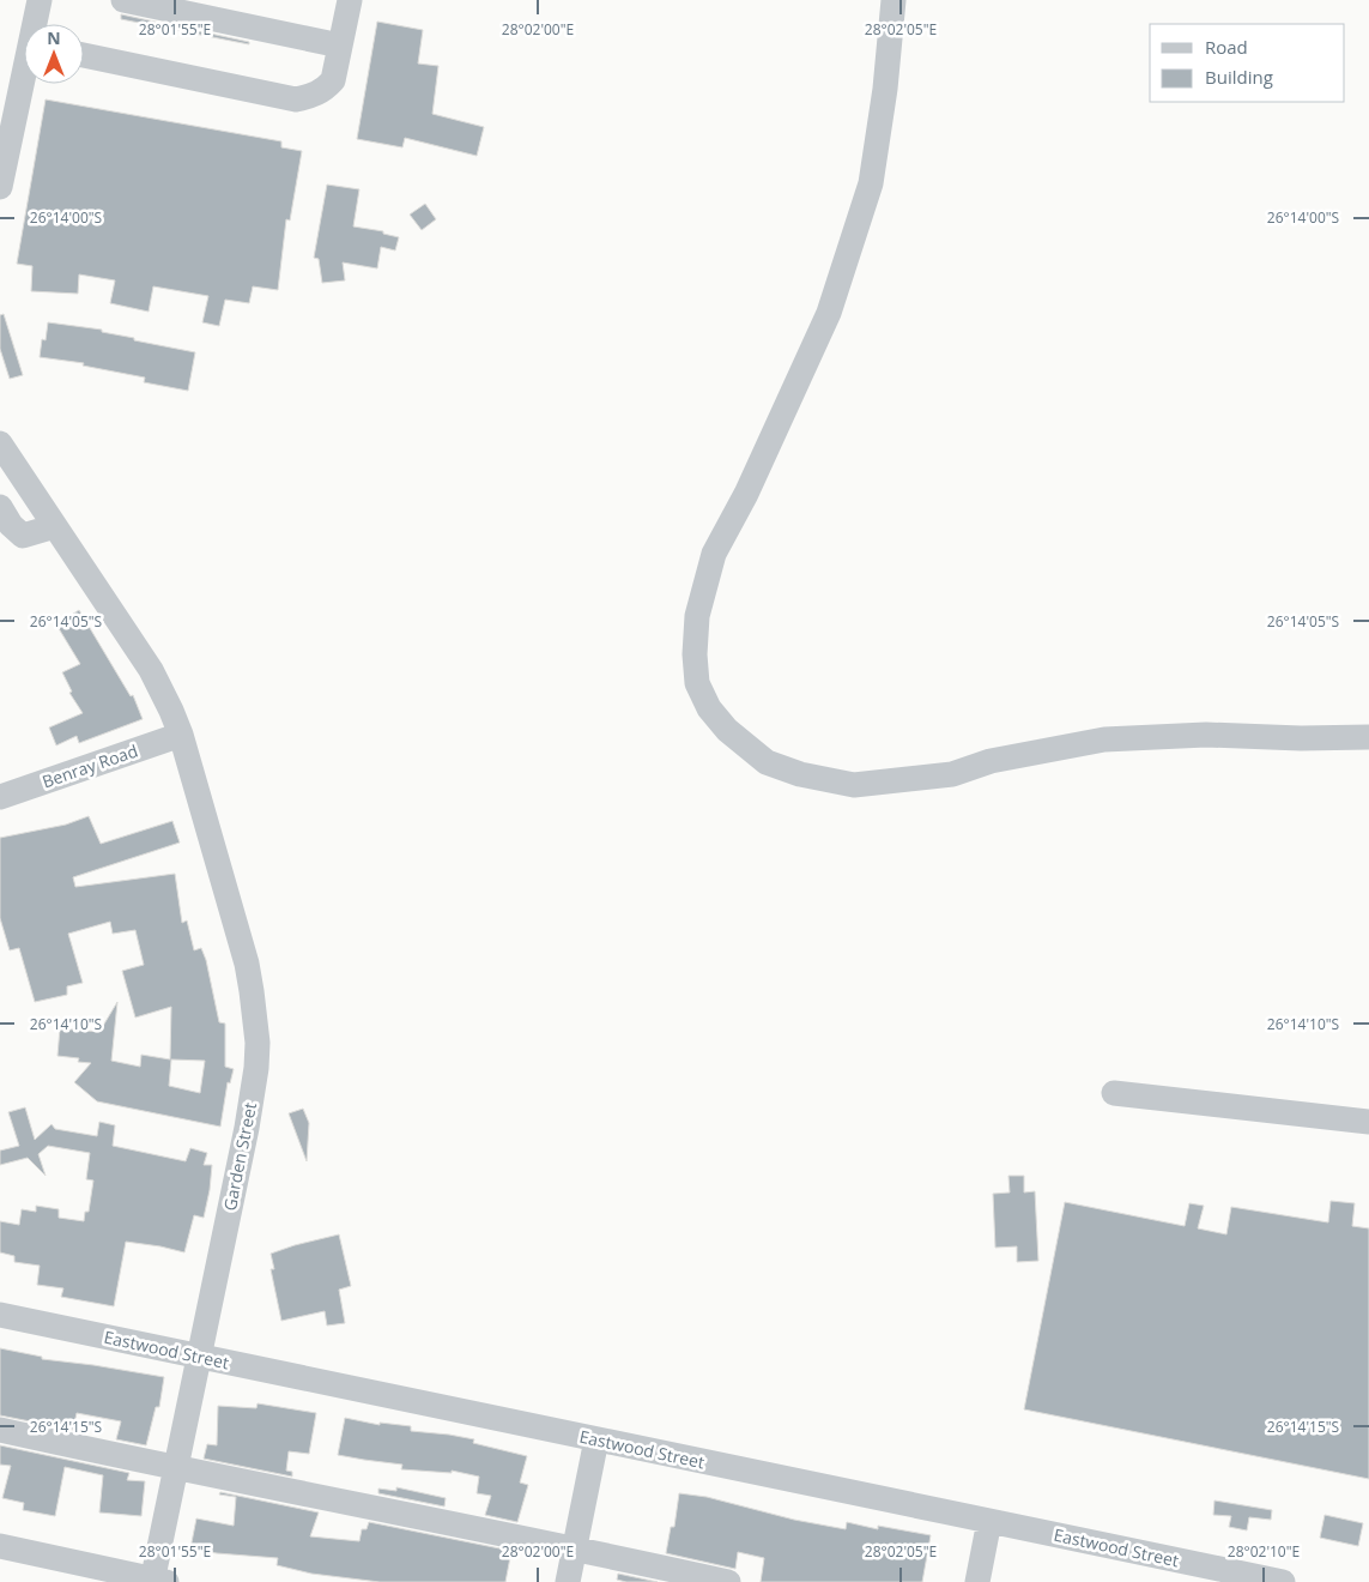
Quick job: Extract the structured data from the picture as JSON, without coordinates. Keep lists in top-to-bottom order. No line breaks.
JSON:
{"streets":{"street":["Benray Road","Garden Street","Eastwood Street"]},"crossings":[["Benray Road","Garden Street"],["Garden Street","Eastwood Street"]],"legend":["Road","Building"],"north":"top","coordinates":["28°01'55\"E","28°02'00\"E","28°02'05\"E","26°14'00\"S","26°14'05\"S","26°14'10\"S","26°14'15\"S","28°02'10\"E"]}
